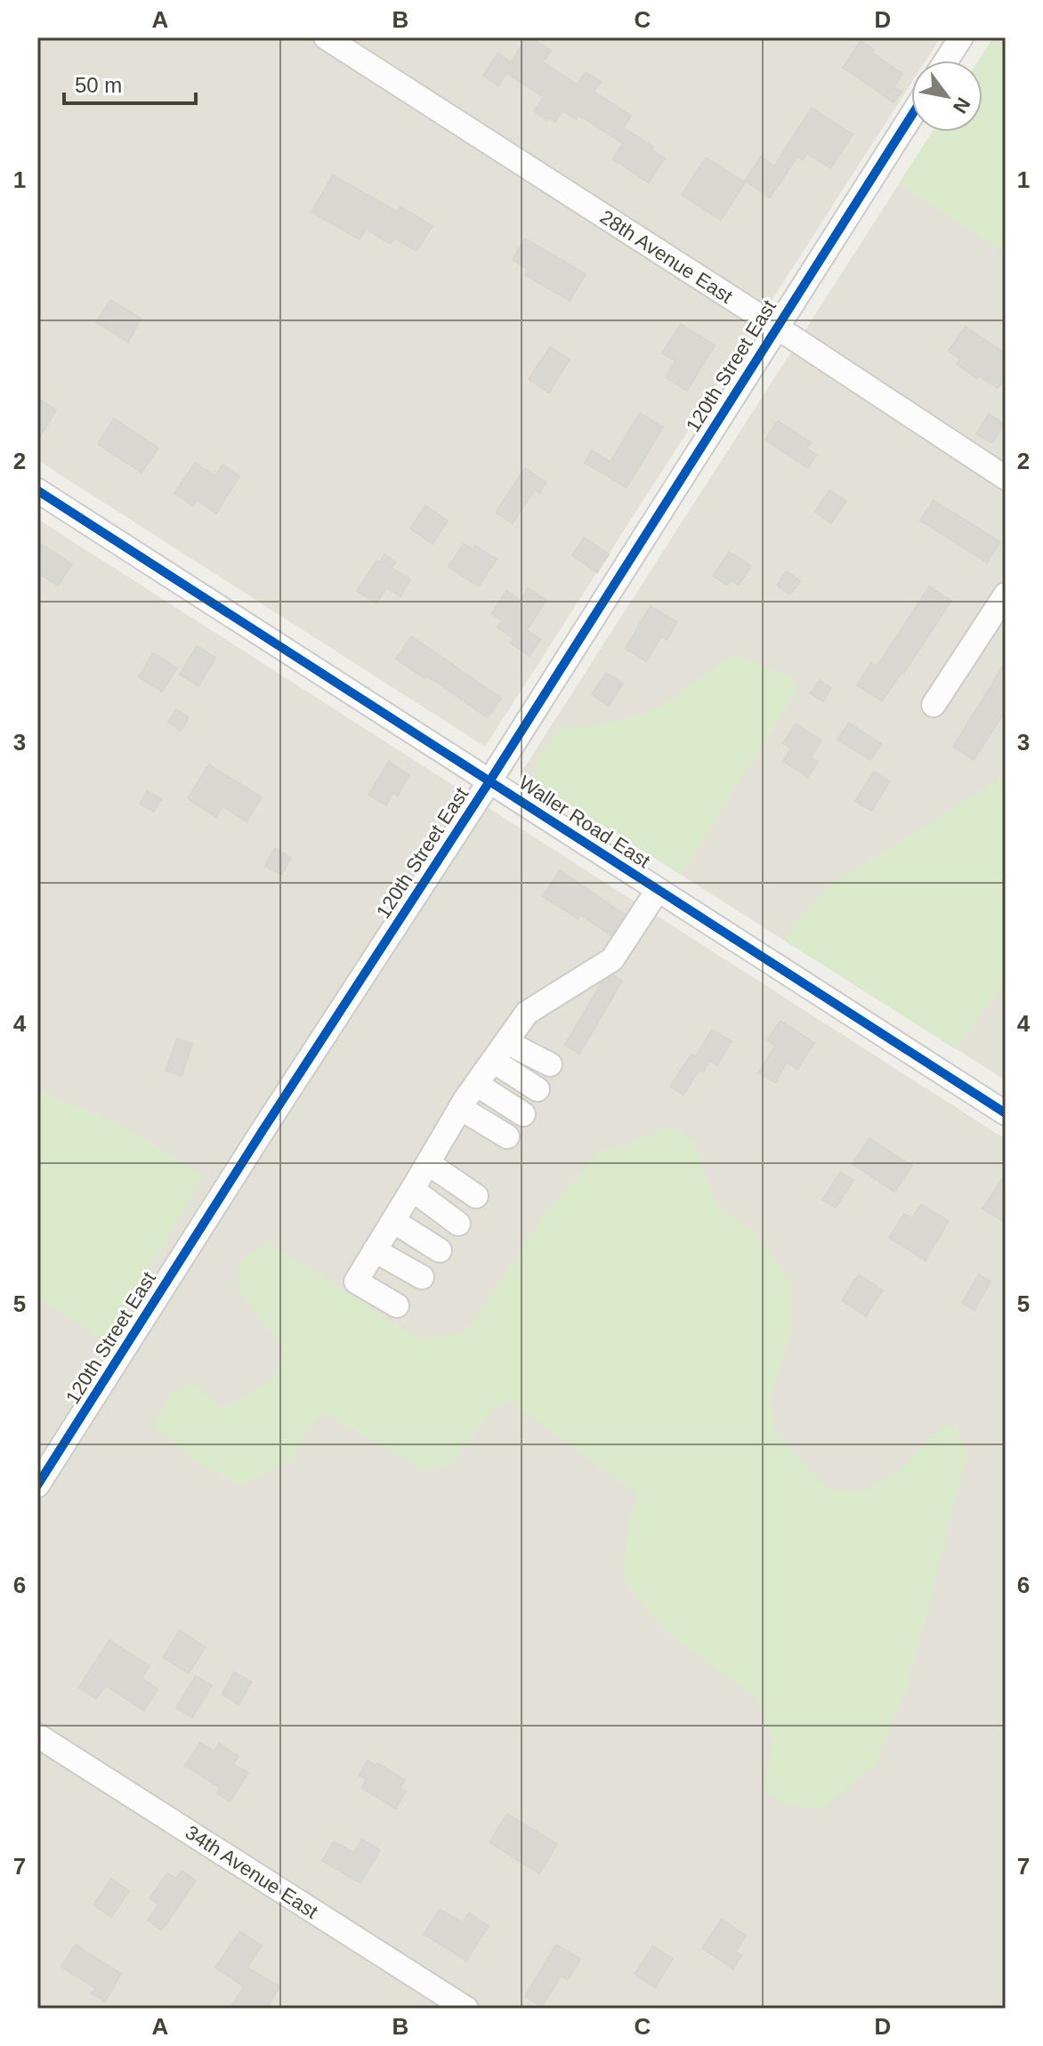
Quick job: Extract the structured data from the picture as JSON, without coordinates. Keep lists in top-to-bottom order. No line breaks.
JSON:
{"streets":{"street":["28th Avenue East","120th Street East","Waller Road East","34th Avenue East"]},"crossings":[["28th Avenue East","120th Street East"],["120th Street East","Waller Road East"]],"scale_bar":"50 m","north":"bottom right","grid":{"columns":["A","B","C","D"],"rows":["1","2","3","4","5","6","7"]}}
